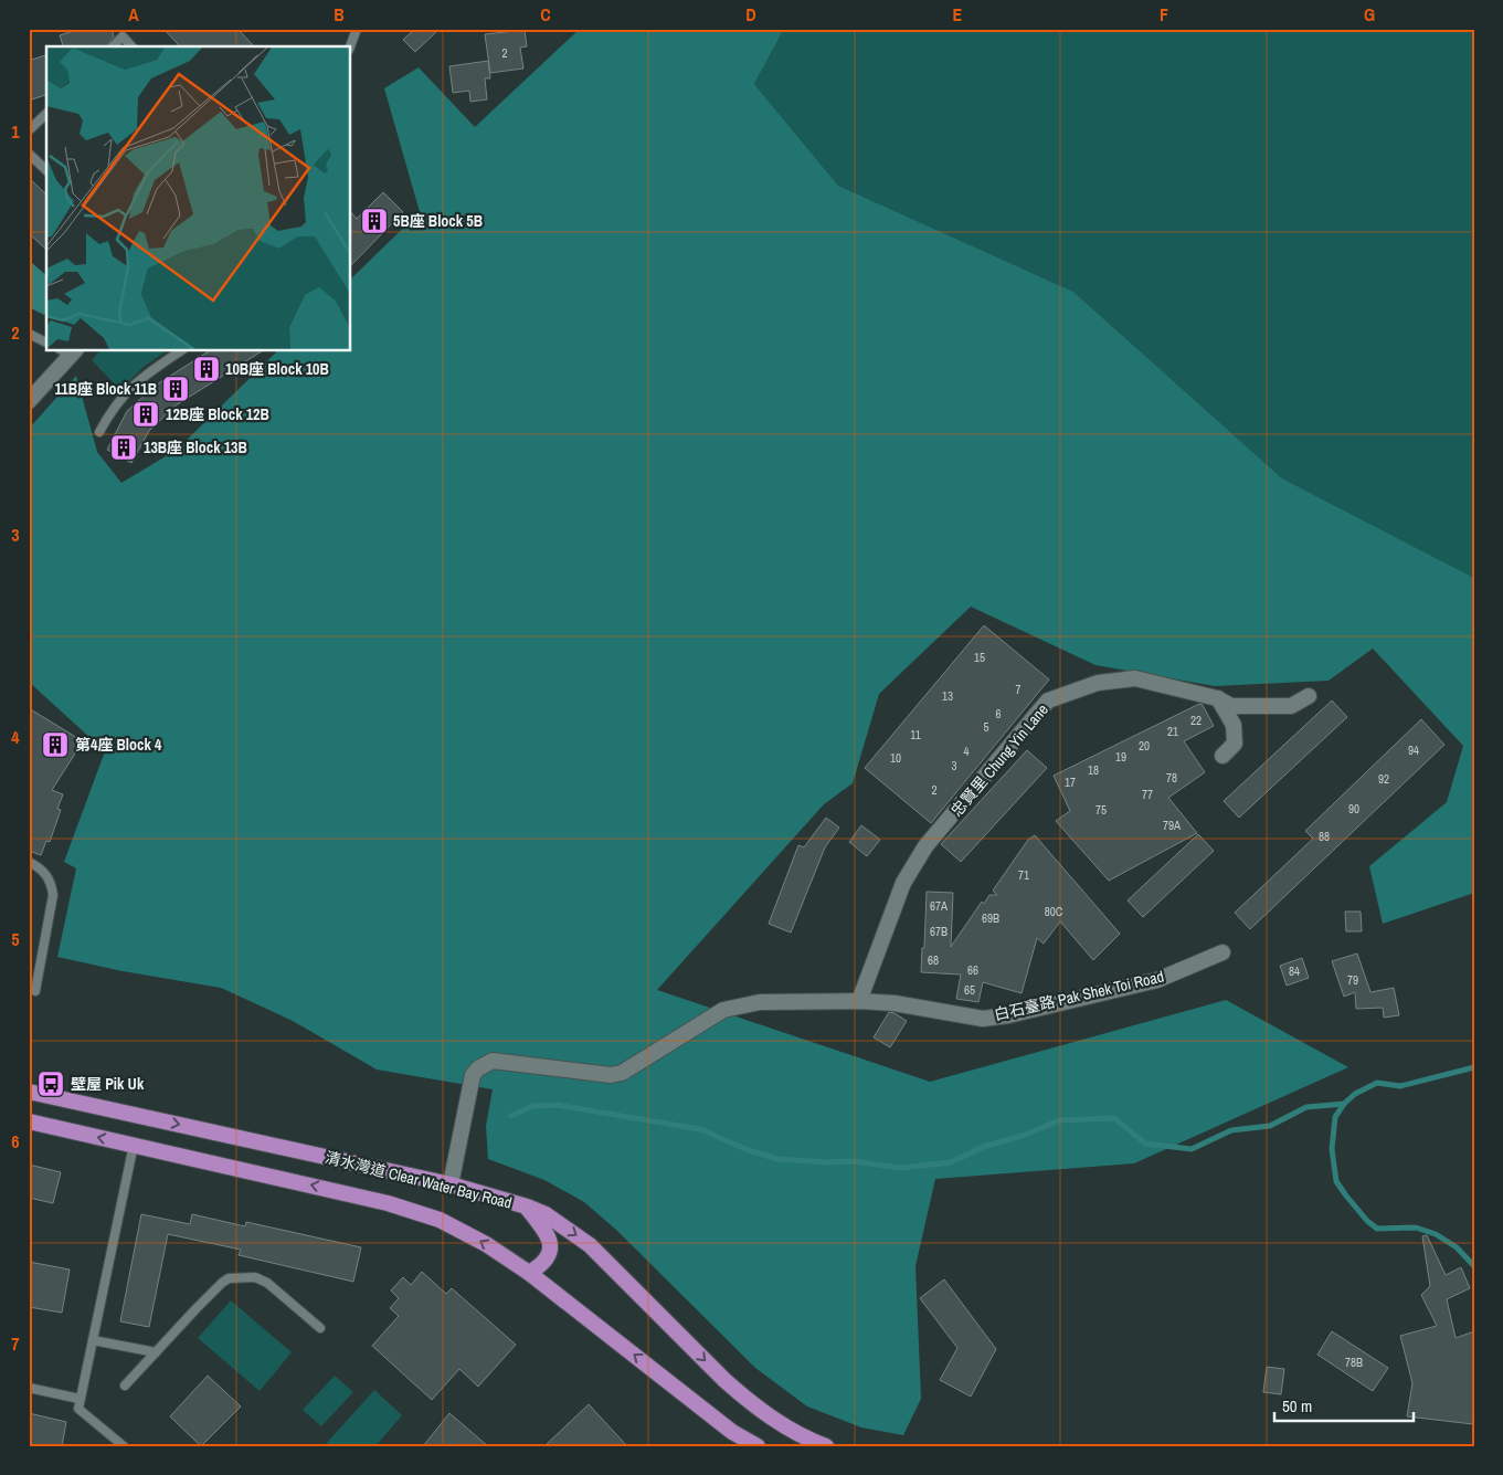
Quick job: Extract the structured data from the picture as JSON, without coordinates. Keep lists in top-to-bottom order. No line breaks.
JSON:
{"streets":{"main road":["清水灣道 Clear Water Bay Road"],"street":["忠賢里 Chung Yin Lane","白石臺路 Pak Shek Toi Road"]},"crossings":[["忠賢里 Chung Yin Lane","白石臺路 Pak Shek Toi Road"],["白石臺路 Pak Shek Toi Road","清水灣道 Clear Water Bay Road"]],"places":{"building":["5B座 Block 5B","10B座 Block 10B","11B座 Block 11B","12B座 Block 12B","13B座 Block 13B","第4座 Block 4"],"bus stop":["壁屋 Pik Uk"]},"house_numbers":["2","15","7","13","6","22","5","21","11","20","94","4","19","10","3","18","78","92","17","2","77","90","75","79A","88","71","67A","80C","69B","67B","68","66","84","79","65","78B"],"scale_bar":"50 m","grid":{"columns":["A","B","C","D","E","F","G"],"rows":["1","2","3","4","5","6","7"]}}
